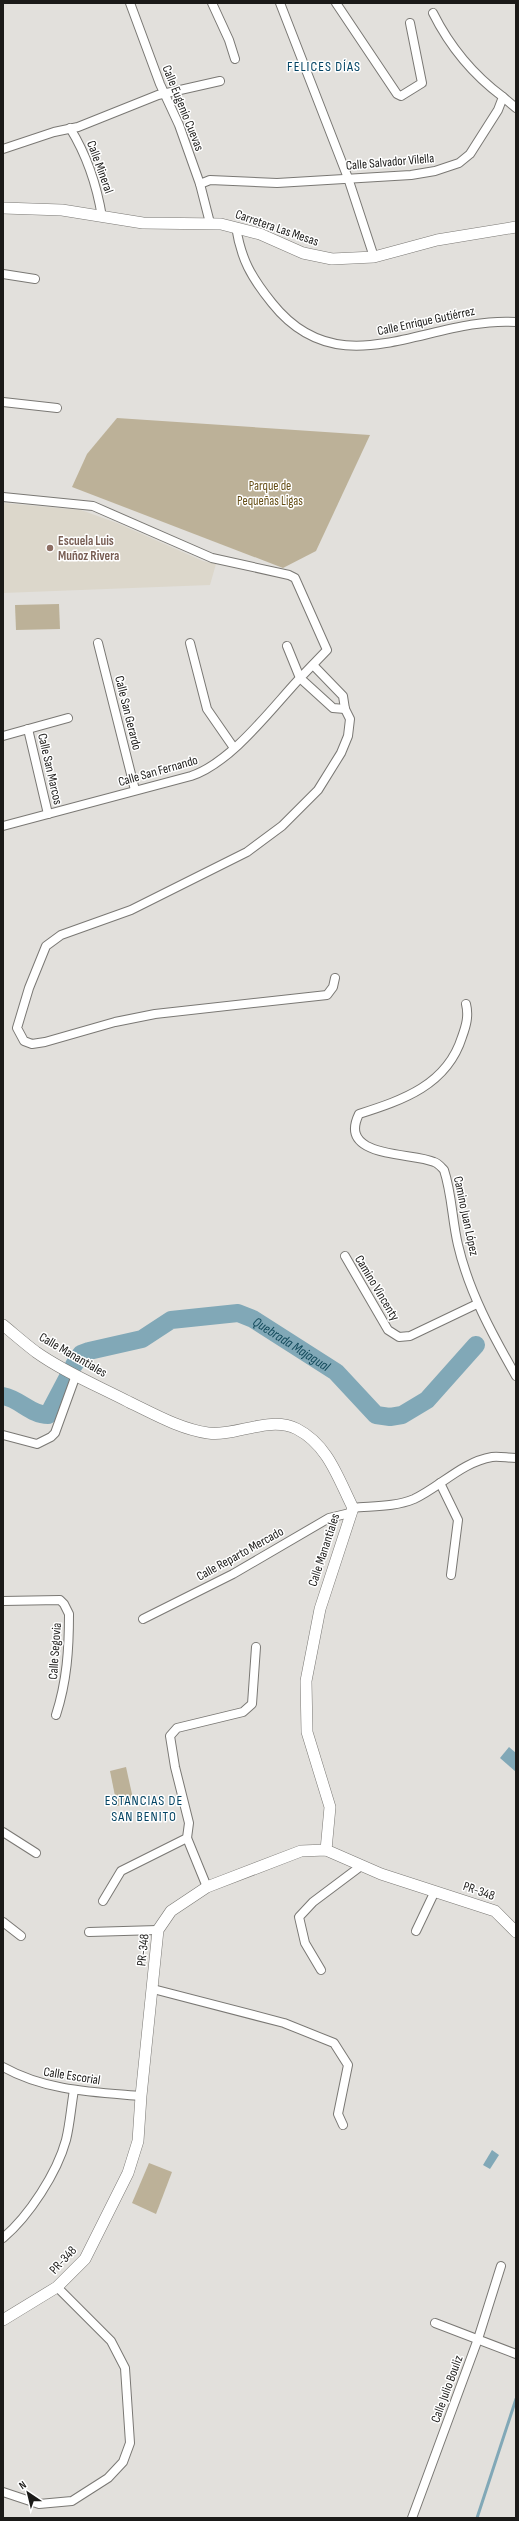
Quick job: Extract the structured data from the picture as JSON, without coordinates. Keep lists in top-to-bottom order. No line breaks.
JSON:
{"streets":{"street":["Calle Eugenio Cuevas","Calle Salvador Vilella","Calle Mineral","Carretera Las Mesas","Calle Enrique Gutiérrez","Calle San Gerardo","Calle San Marcos","Calle San Fernando","Camino Juan López","Camino Vincenty","Calle Manantiales","Calle Reparto Mercado","Calle Segovia","PR-348","Calle Escorial","Calle Julio Bouliz"]},"crossings":[["Calle Eugenio Cuevas","Calle Salvador Vilella"],["Calle Eugenio Cuevas","Carretera Las Mesas"],["Calle Mineral","Carretera Las Mesas"],["Carretera Las Mesas","Calle Enrique Gutiérrez"],["Calle San Gerardo","Calle San Fernando"],["Calle San Marcos","Calle San Fernando"],["Camino Juan López","Camino Vincenty"],["Calle Manantiales","Calle Reparto Mercado"],["Calle Manantiales","PR-348"],["PR-348","Calle Escorial"]],"districts":["FELICES DÍAS","ESTANCIAS DE SAN BENITO"],"water":["Quebrada Majagual"],"parks":["Parque de Pequeñas Ligas"],"places":["Escuela Luis Muñoz Rivera"],"north":"top left"}
